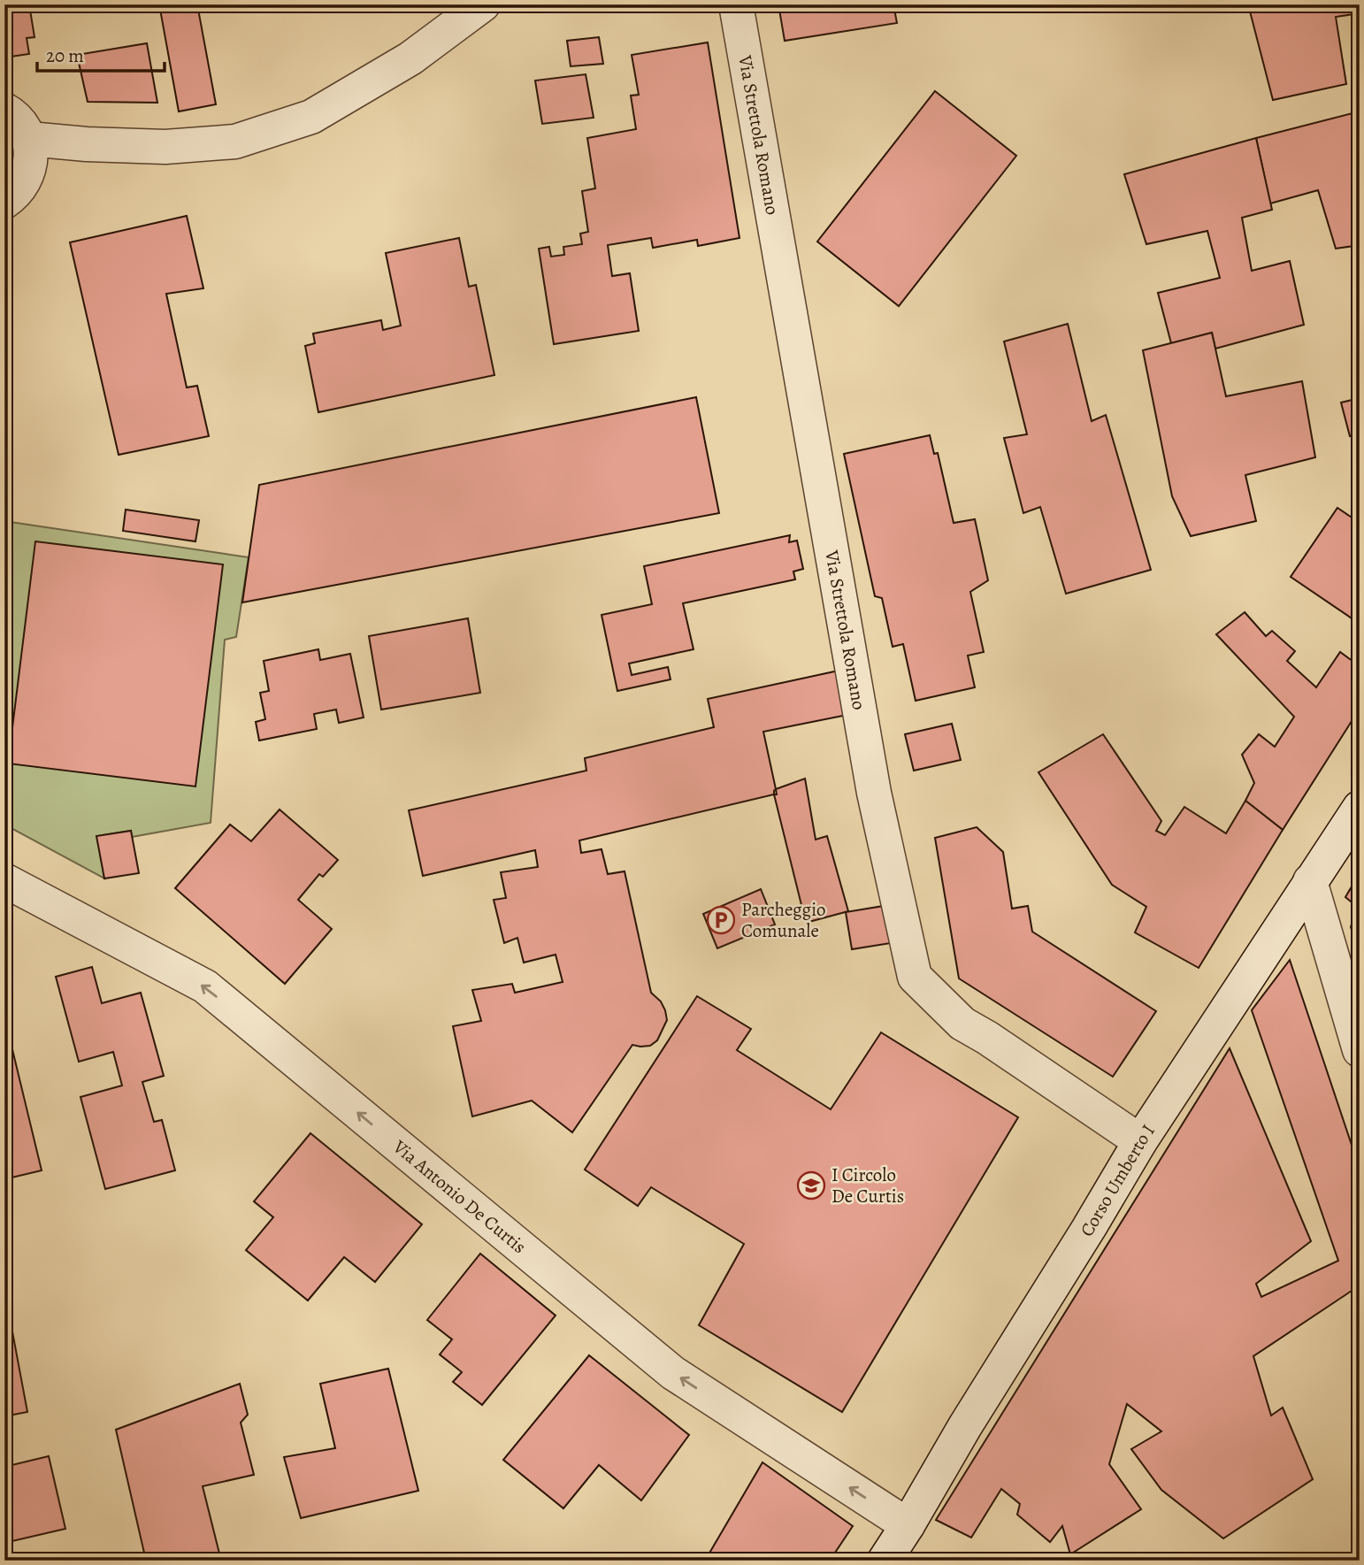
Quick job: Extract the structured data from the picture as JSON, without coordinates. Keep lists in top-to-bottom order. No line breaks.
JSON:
{"streets":{"street":["Via Strettola Romano","Corso Umberto I","Via Antonio De Curtis"]},"crossings":[["Via Strettola Romano","Corso Umberto I"],["Corso Umberto I","Via Antonio De Curtis"]],"one_way":["Via Antonio De Curtis"],"places":{"parking":["Parcheggio Comunale"],"school or university":["I Circolo De Curtis"]},"scale_bar":"20 m"}
